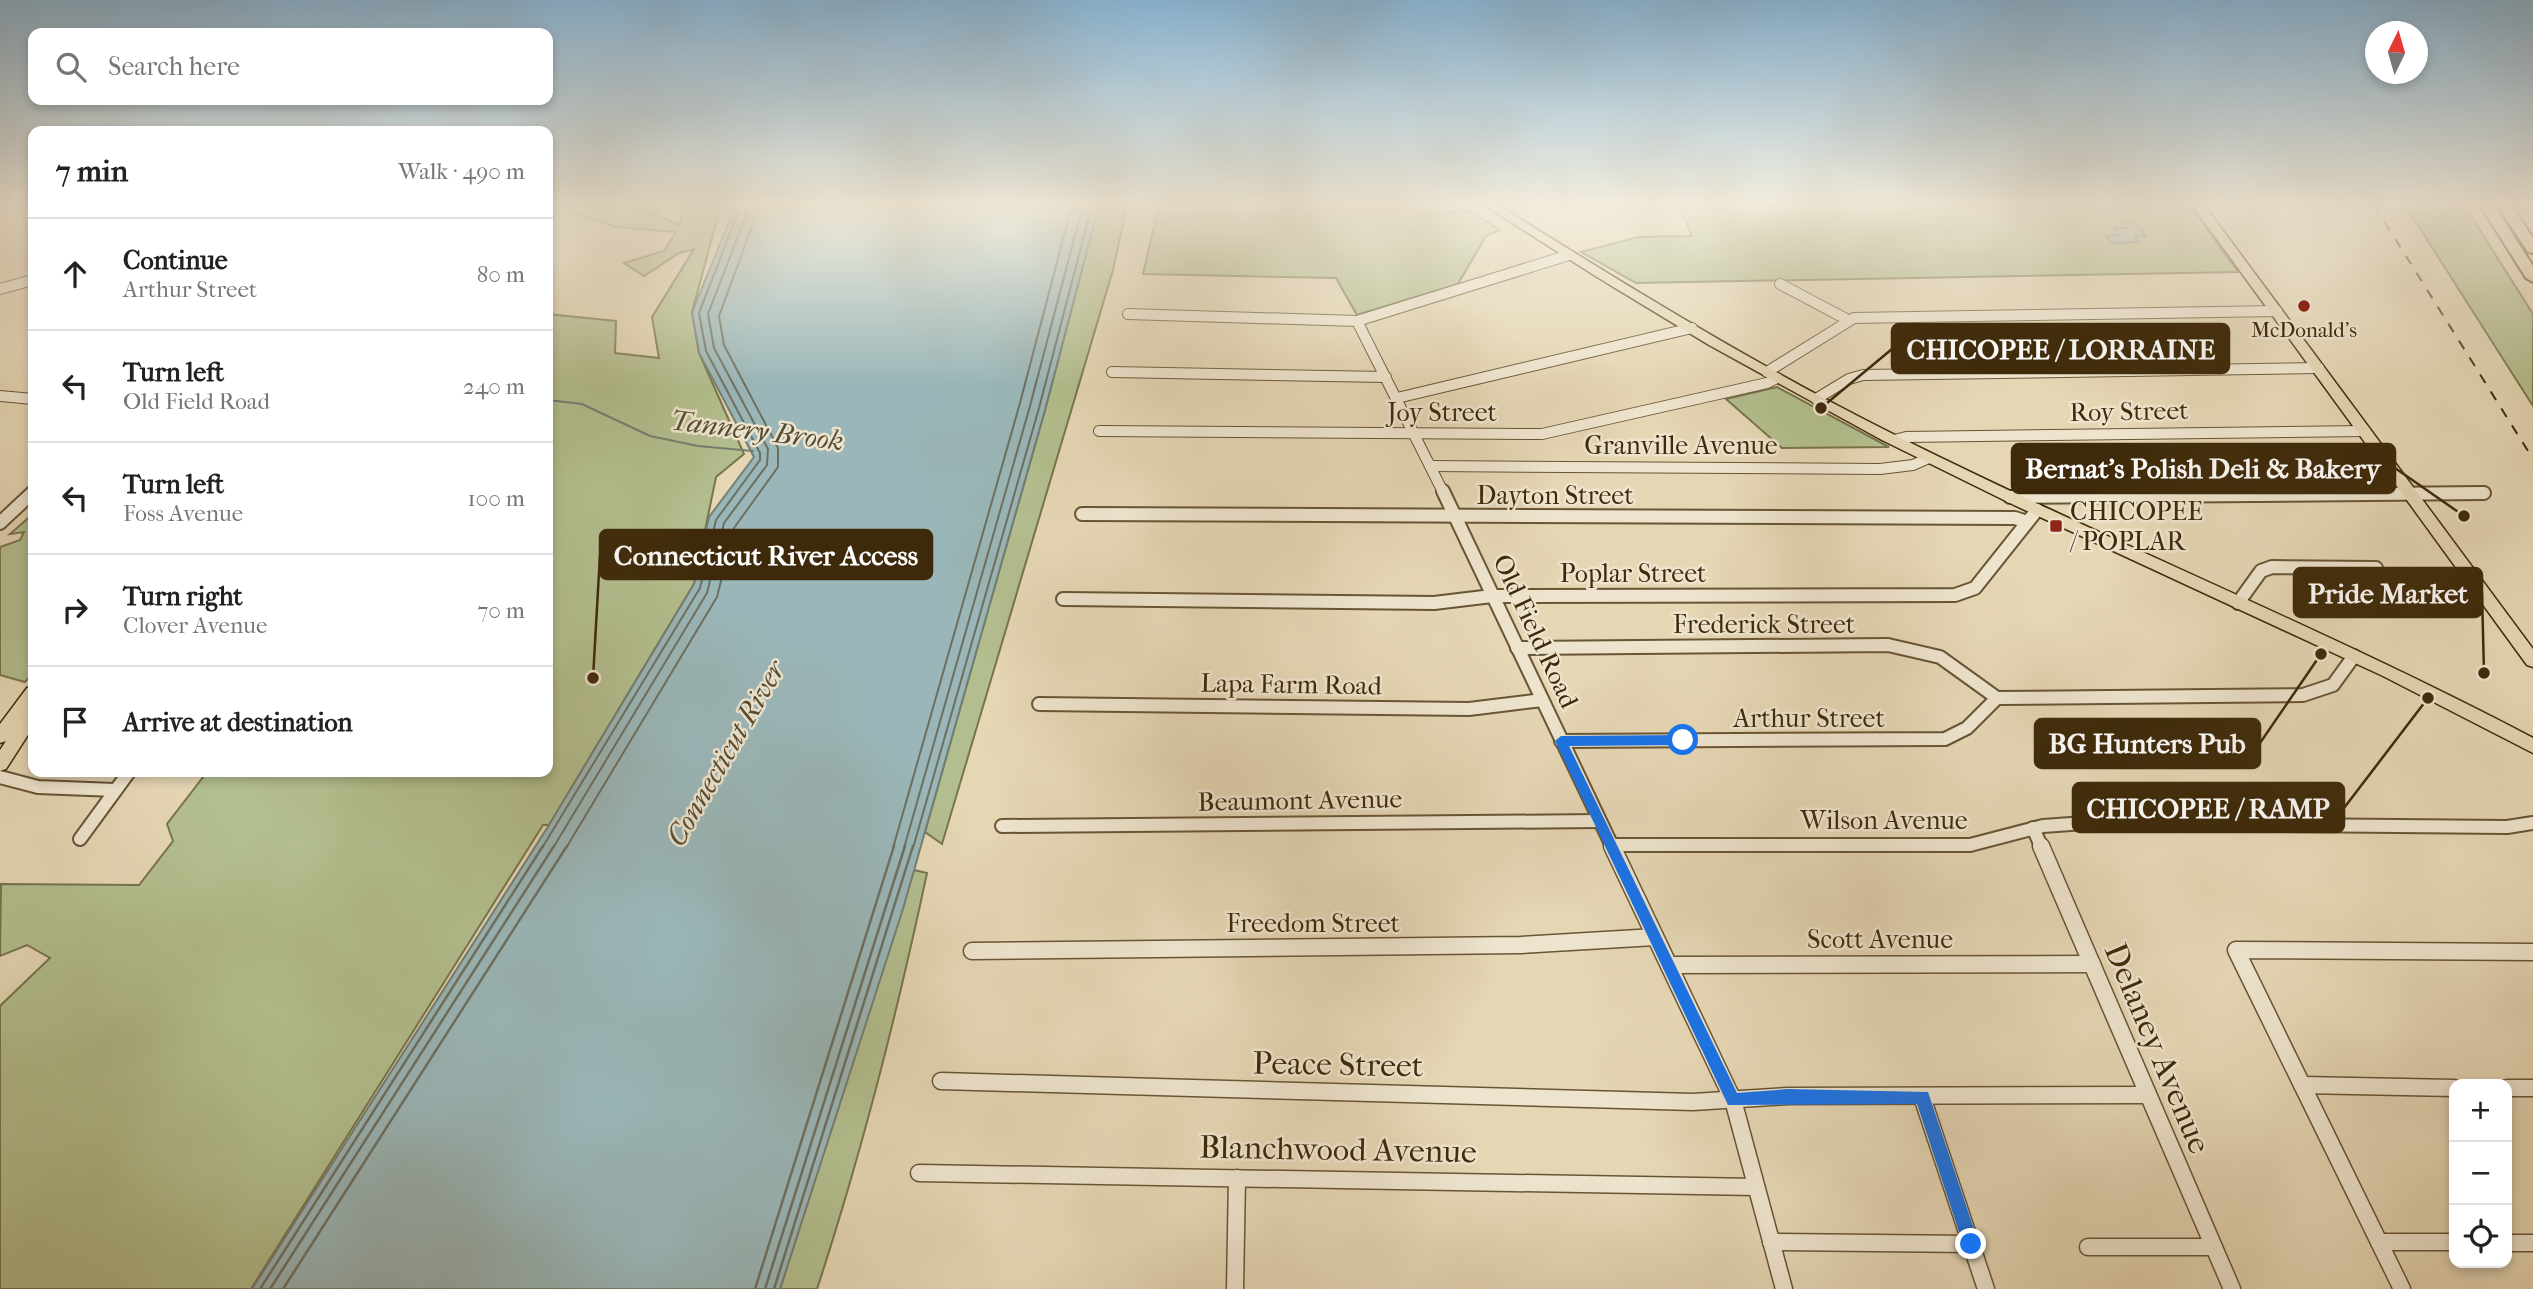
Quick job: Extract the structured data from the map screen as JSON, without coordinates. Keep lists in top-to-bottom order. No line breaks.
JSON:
{"streets":{"street":["Roy Street","Joy Street","Granville Avenue","Dayton Street","Poplar Street","Frederick Street","Old Field Road","Lapa Farm Road","Arthur Street","Beaumont Avenue","Wilson Avenue","Freedom Street","Scott Avenue","Delaney Avenue","Peace Street","Blanchwood Avenue"]},"crossings":[["Joy Street","Old Field Road"],["Granville Avenue","Old Field Road"],["Dayton Street","Poplar Street"],["Dayton Street","Old Field Road"],["Poplar Street","Old Field Road"],["Frederick Street","Old Field Road"],["Frederick Street","Arthur Street"],["Old Field Road","Lapa Farm Road"],["Old Field Road","Arthur Street"],["Old Field Road","Beaumont Avenue"],["Old Field Road","Wilson Avenue"],["Old Field Road","Freedom Street"],["Old Field Road","Scott Avenue"],["Old Field Road","Peace Street"],["Old Field Road","Blanchwood Avenue"],["Wilson Avenue","Delaney Avenue"],["Scott Avenue","Delaney Avenue"],["Delaney Avenue","Peace Street"]],"water":["Tannery Brook","Connecticut River"],"places":{"other":["McDonald's","CHICOPEE / LORRAINE","Bernat's Polish Deli & Bakery","BG Hunters Pub","Pride Market","Connecticut River Access","CHICOPEE / RAMP"],"transit":["CHICOPEE / POPLAR"]},"north":"top","page":{"search":"Search here","heading":["7 min","Walk · 490 m"],"list":[["Continue","Arthur Street","80 m"],["Turn left","Old Field Road","240 m"],["Turn left","Foss Avenue","100 m"],["Turn right","Clover Avenue","70 m"],"Arrive at destination"],"map_buttons":["+","−"]}}
